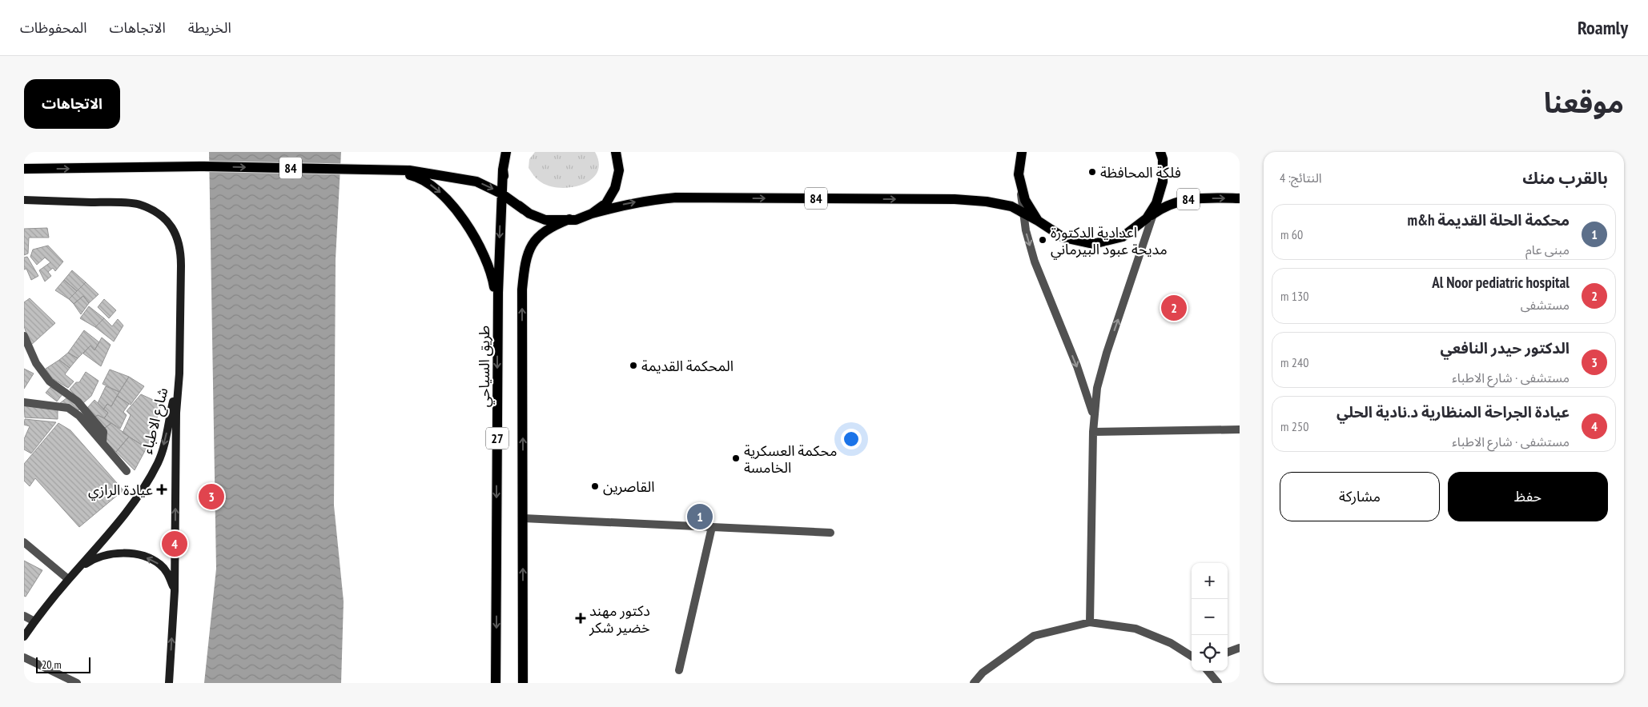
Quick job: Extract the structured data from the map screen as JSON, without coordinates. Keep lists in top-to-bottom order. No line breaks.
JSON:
{"streets":{"main road":["84","طريق السياحي","27"],"street":["شارع الاطباء"]},"crossings":[["84","طريق السياحي"],["84","27"]],"places":{"other":["فلكة المحافظة","اعدادية الدكتورة مديحة عبود البيرماني","المحكمة القديمة","محكمة العسكرية الخامسة","القاصرين"],"health":["عيادة الرازي","دكتور مهند خضير شكر"]},"scale_bar":"20 m","page":{"header":"Roamly","nav":["الخريطة","الاتجاهات","المحفوظات"],"title":"موقعنا","buttons":["الاتجاهات",["حفظ","مشاركة"]],"heading":["بالقرب منك","النتائج: 4"],"list":[{"mark":"1","name":"محكمة الحلة القديمة m&h","note":"مبنى عام","value":"60 m"},{"mark":"2","name":"Al Noor pediatric hospital","note":"مستشفى","value":"130 m"},{"mark":"3","name":"الدكتور حيدر النافعي","note":"مستشفى · شارع الاطباء","value":"240 m"},{"mark":"4","name":"عيادة الجراحة المنظارية د.نادية الحلي","note":"مستشفى · شارع الاطباء","value":"250 m"}],"pins":["2","3","1","4"],"map_buttons":["+","−"],"scale":"20 m"}}
